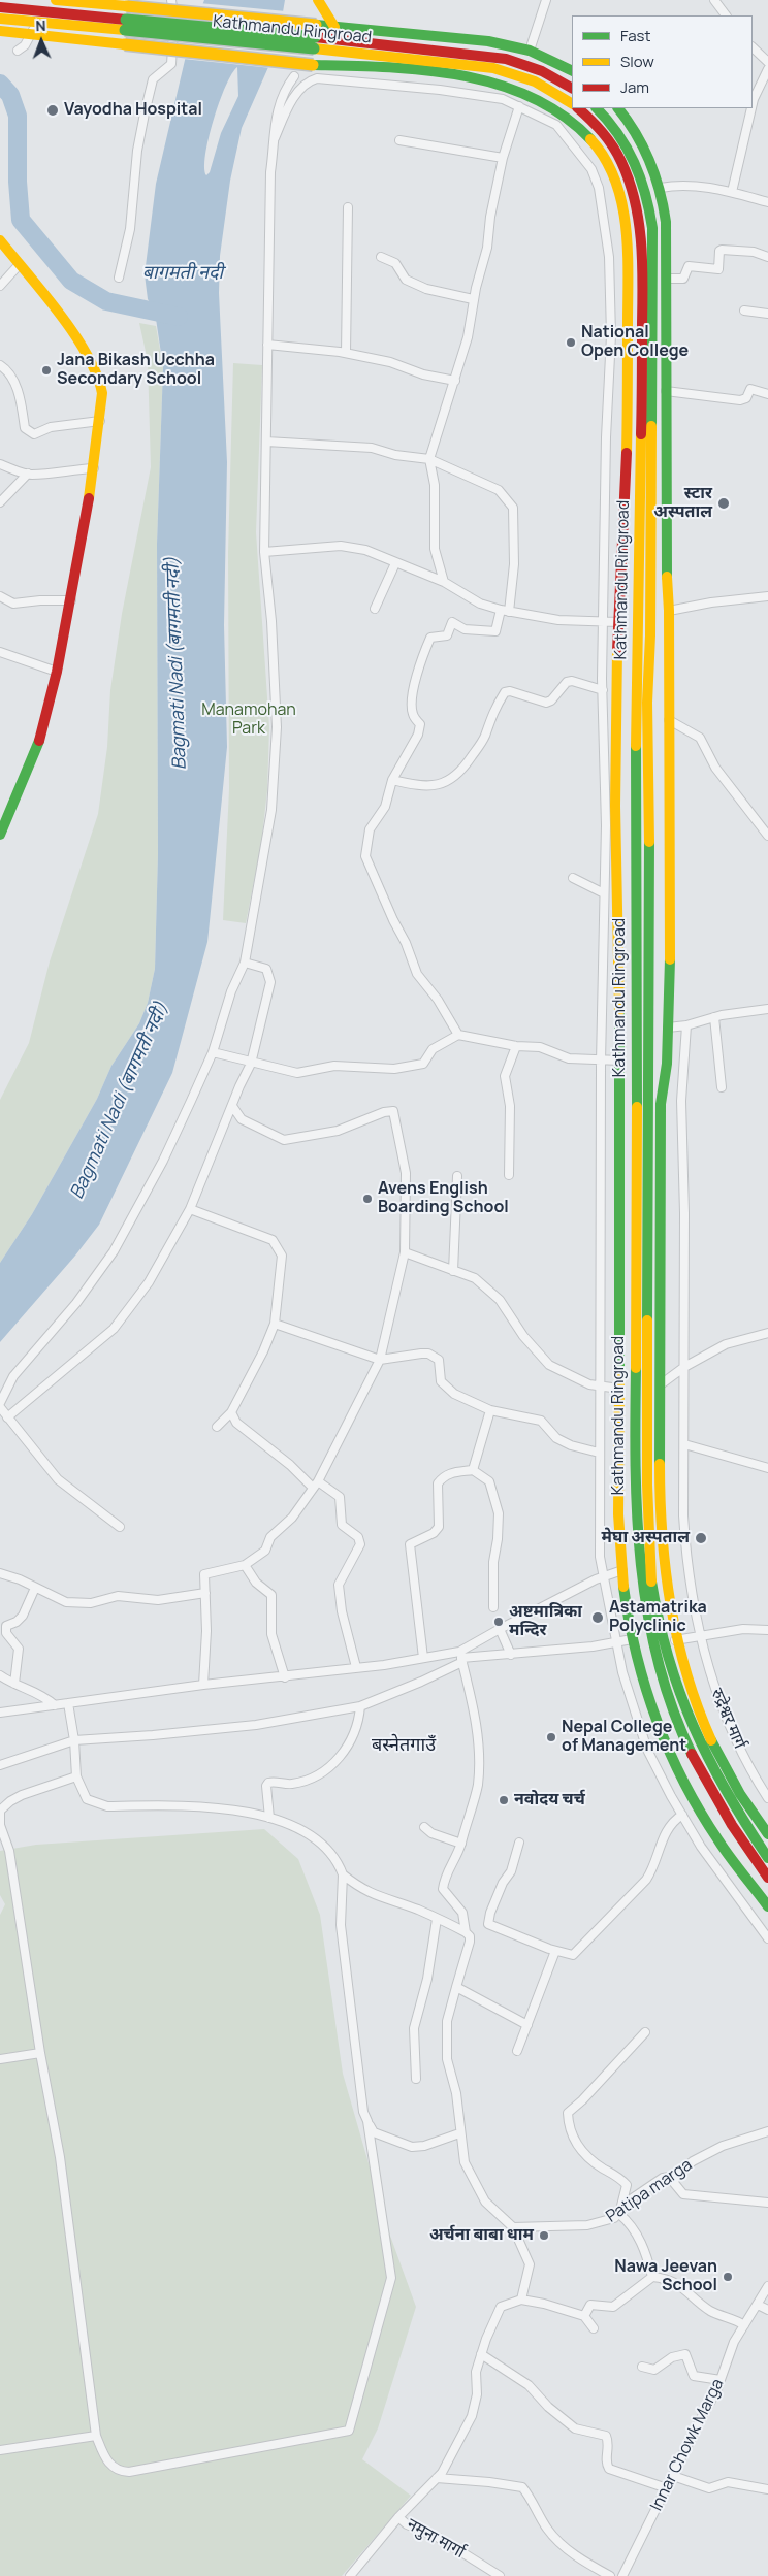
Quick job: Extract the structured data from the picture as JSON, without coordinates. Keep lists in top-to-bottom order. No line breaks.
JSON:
{"streets":{"main road":["Kathmandu Ringroad"],"street":["रुद्रेश्वर मार्ग","Patipa marga","Innar Chowk Marga","नमुना मार्गा"]},"districts":["बस्नेतगाउँ"],"water":["बागमती नदी","Bagmati Nadi (बागमती नदी)"],"parks":["Manamohan Park"],"places":["Vayodha Hospital","National Open College","Jana Bikash Ucchha Secondary School","स्टार अस्पताल","Avens English Boarding School","मेघा अस्पताल","Astamatrika Polyclinic","अष्टमात्रिका मन्दिर","Nepal College of Management","नवोदय चर्च","अर्चना बाबा धाम","Nawa Jeevan School"],"legend":["Fast","Slow","Jam"],"north":"top"}
